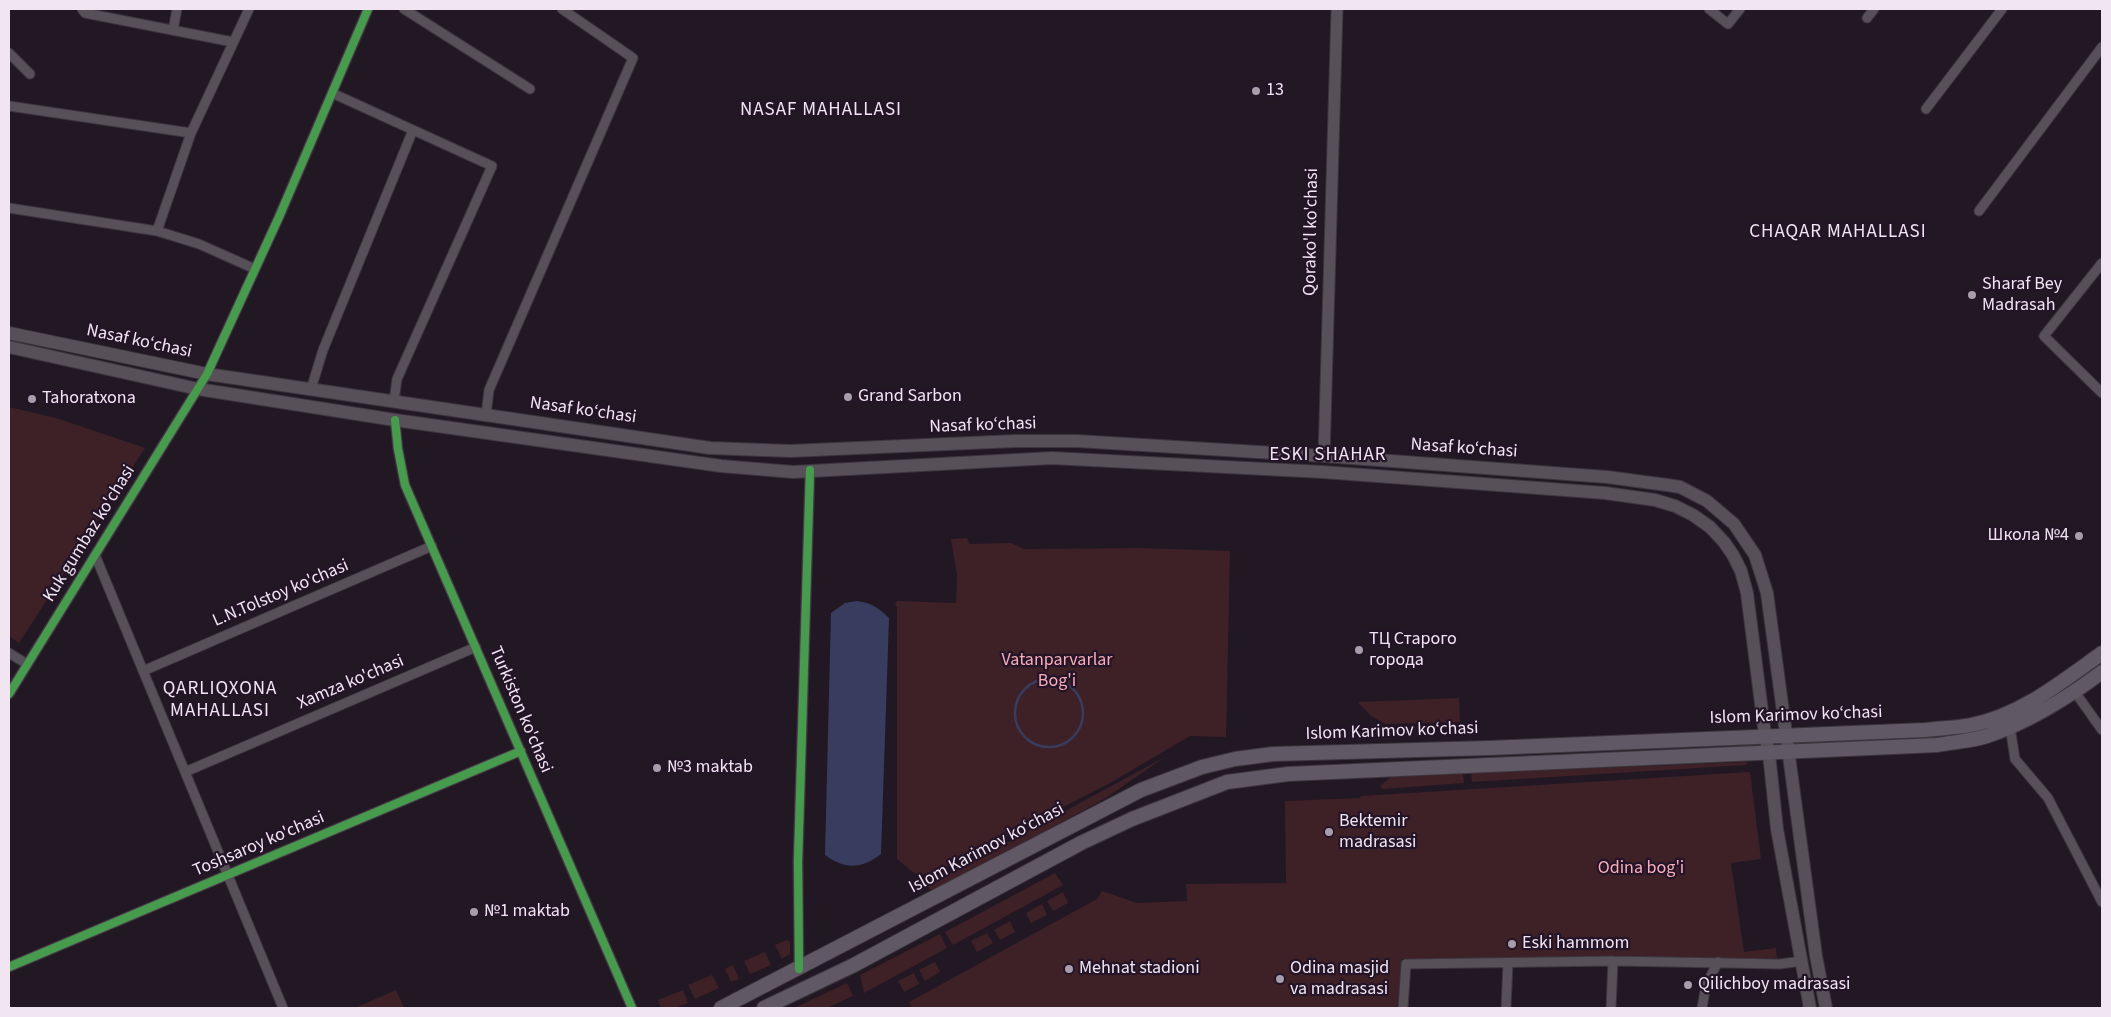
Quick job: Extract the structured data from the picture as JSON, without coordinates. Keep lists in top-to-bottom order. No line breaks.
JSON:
{"streets":{"main road":["Nasaf ko‘chasi","Islom Karimov ko‘chasi"],"street":["Qorako'l ko'chasi","Kuk gumbaz ko'chasi","L.N.Tolstoy ko'chasi","Xamza ko'chasi","Turkiston ko'chasi","Toshsaroy ko'chasi"]},"crossings":[["Qorako'l ko'chasi","Nasaf ko‘chasi"],["Nasaf ko‘chasi","Kuk gumbaz ko'chasi"],["Nasaf ko‘chasi","Turkiston ko'chasi"],["Nasaf ko‘chasi","Islom Karimov ko‘chasi"],["L.N.Tolstoy ko'chasi","Turkiston ko'chasi"],["Xamza ko'chasi","Turkiston ko'chasi"],["Turkiston ko'chasi","Toshsaroy ko'chasi"]],"districts":["NASAF MAHALLASI","CHAQAR MAHALLASI","ESKI SHAHAR","QARLIQXONA MAHALLASI"],"parks":["Vatanparvarlar Bog'i","Odina bog'i"],"places":["13","Sharaf Bey Madrasah","Grand Sarbon","Tahoratxona","Школа №4","ТЦ Старого города","№3 maktab","Bektemir madrasasi","№1 maktab","Eski hammom","Mehnat stadioni","Odina masjid va madrasasi","Qilichboy madrasasi"]}
